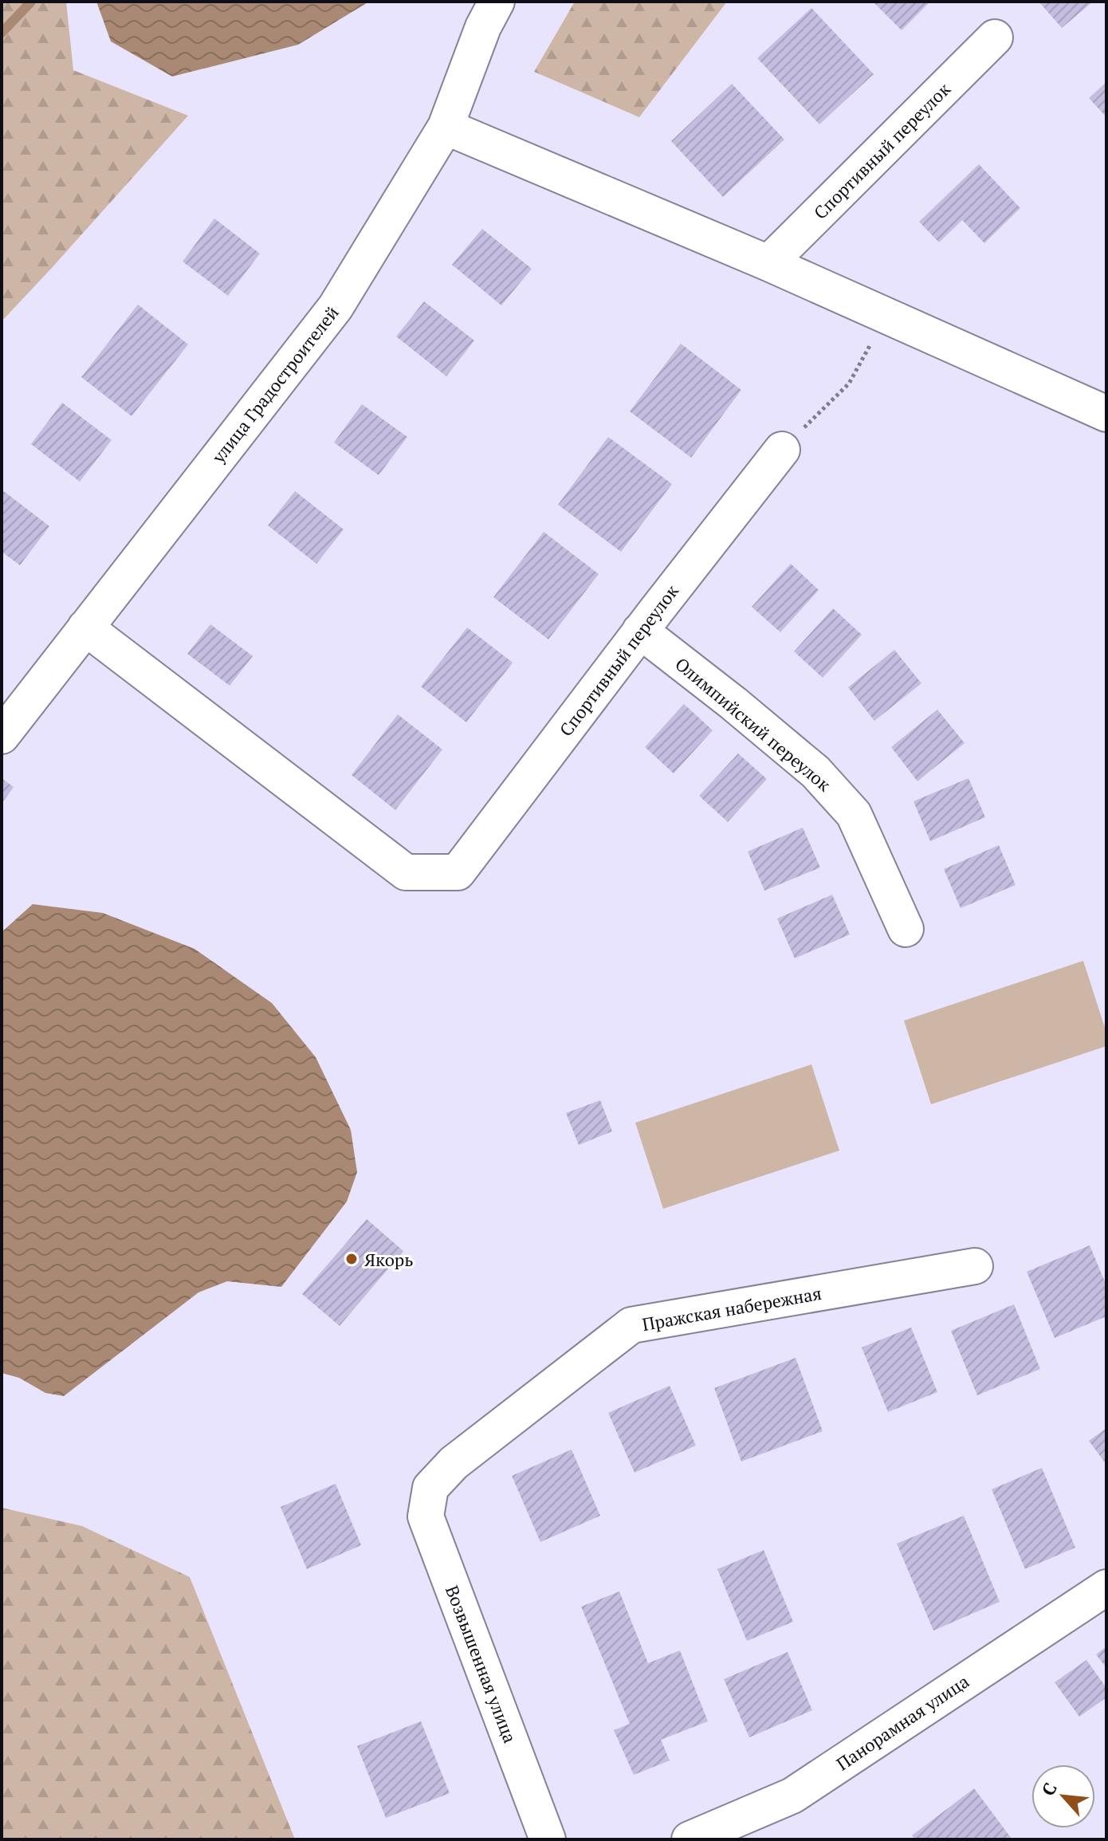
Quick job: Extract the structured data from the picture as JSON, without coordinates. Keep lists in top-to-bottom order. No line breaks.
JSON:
{"streets":{"street":["Спортивный переулок","улица Градостроителей","Олимпийский переулок","Пражская набережная","Возвышенная улица","Панорамная улица"]},"crossings":[["Спортивный переулок","улица Градостроителей"],["Спортивный переулок","Олимпийский переулок"],["Пражская набережная","Возвышенная улица"]],"places":["Якорь"],"north":"top left"}
